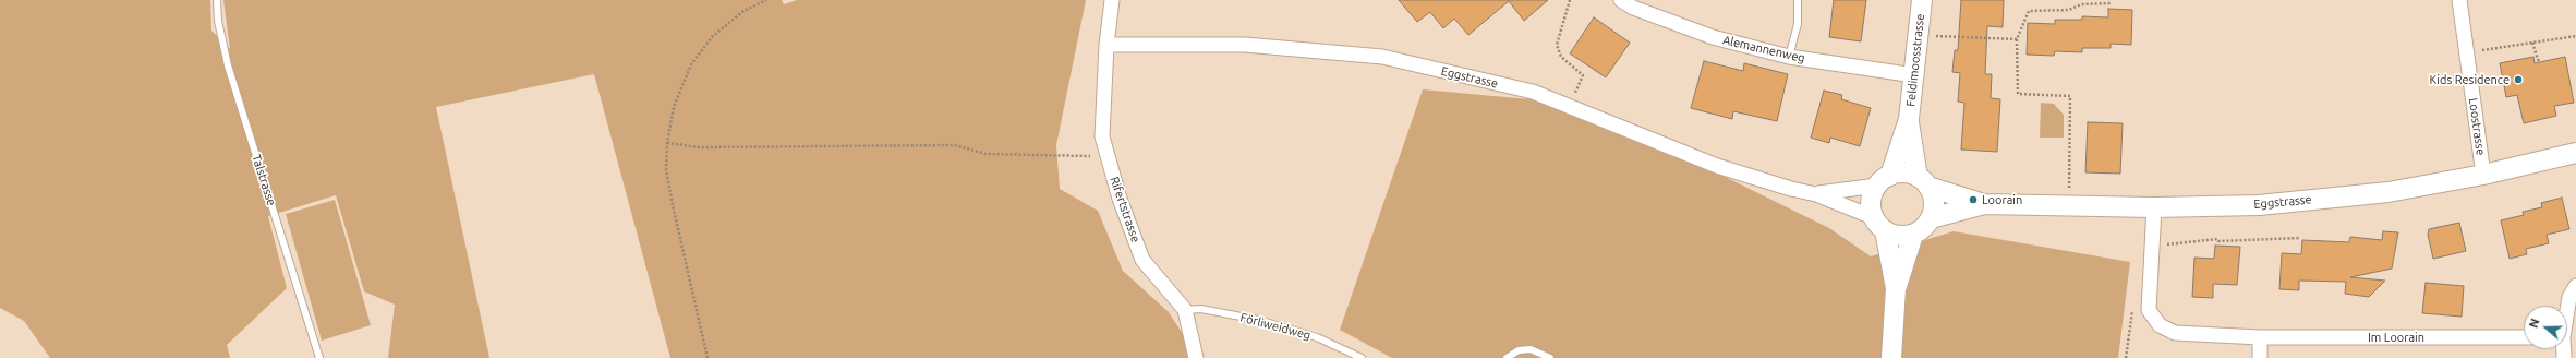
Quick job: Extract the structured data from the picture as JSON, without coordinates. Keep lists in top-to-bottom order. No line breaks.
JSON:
{"streets":{"main road":["Feldimoosstrasse","Eggstrasse"],"street":["Alemannenweg","Loostrasse","Rifertstrasse","Im Loorain"],"lane":["Talstrasse","Förliweidweg"]},"crossings":[["Alemannenweg","Feldimoosstrasse"],["Feldimoosstrasse","Eggstrasse"],["Eggstrasse","Loostrasse"],["Eggstrasse","Rifertstrasse"],["Eggstrasse","Im Loorain"],["Rifertstrasse","Förliweidweg"]],"places":["Kids Residence","Loorain"],"north":"left"}
